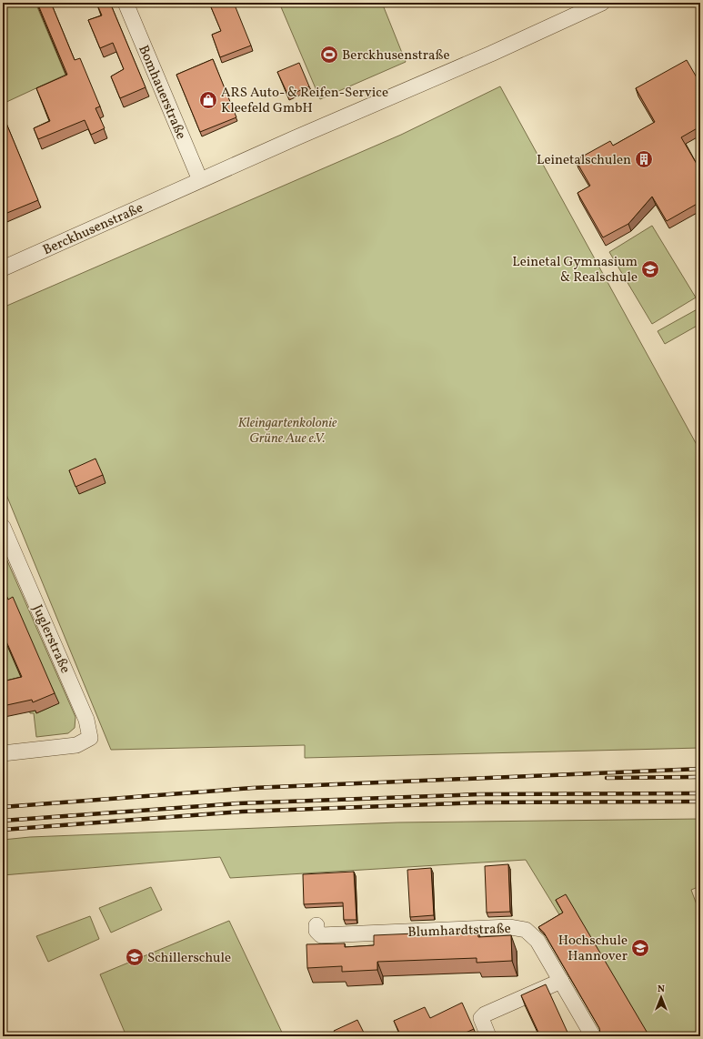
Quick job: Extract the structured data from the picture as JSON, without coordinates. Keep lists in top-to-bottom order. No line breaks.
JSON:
{"streets":{"street":["Bomhauerstraße","Berckhusenstraße","Juglerstraße","Blumhardtstraße"]},"crossings":[["Bomhauerstraße","Berckhusenstraße"]],"parks":["Kleingartenkolonie Grüne Aue e.V."],"places":{"sports":["Berckhusenstraße"],"shop":["ARS Auto- & Reifen-Service Kleefeld GmbH"],"building":["Leinetalschulen"],"school or university":["Leinetal Gymnasium & Realschule","Hochschule Hannover","Schillerschule"]},"north":"top"}
